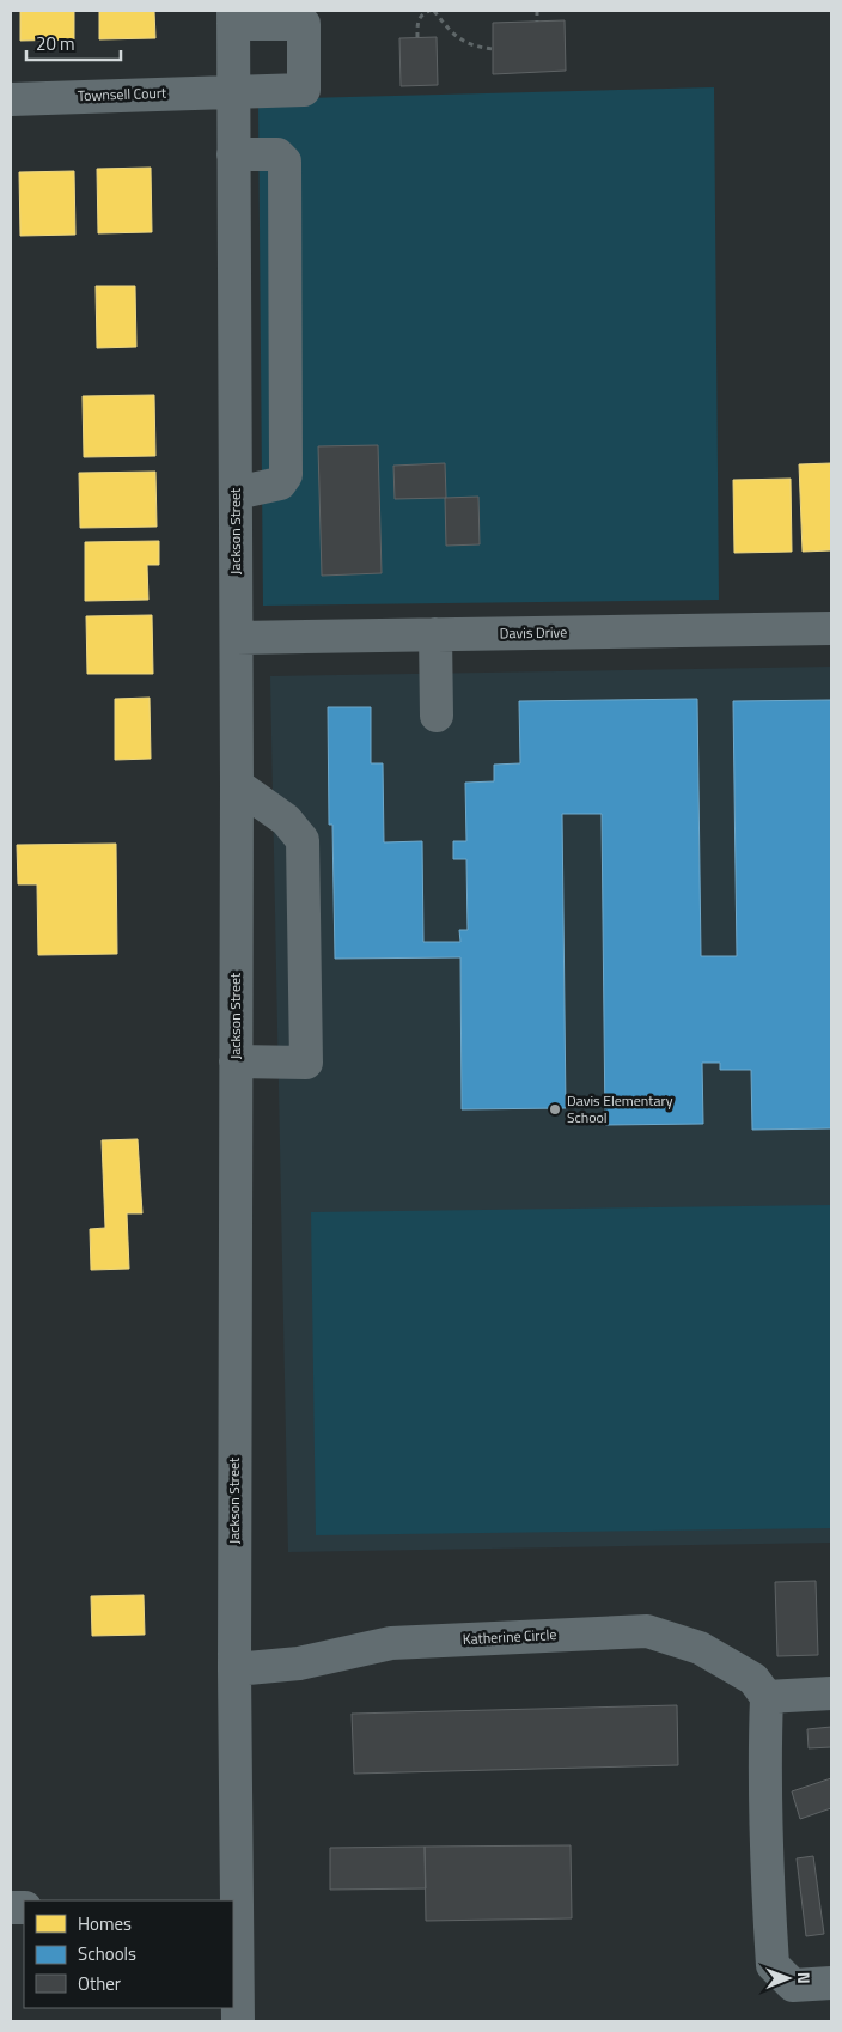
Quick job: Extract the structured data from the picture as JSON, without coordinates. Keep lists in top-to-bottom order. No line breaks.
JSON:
{"streets":{"street":["Townsell Court","Jackson Street","Davis Drive","Katherine Circle"]},"crossings":[["Townsell Court","Jackson Street"],["Jackson Street","Davis Drive"],["Jackson Street","Katherine Circle"]],"places":["Davis Elementary School"],"legend":["Homes","Schools","Other"],"scale_bar":"20 m","north":"right"}
